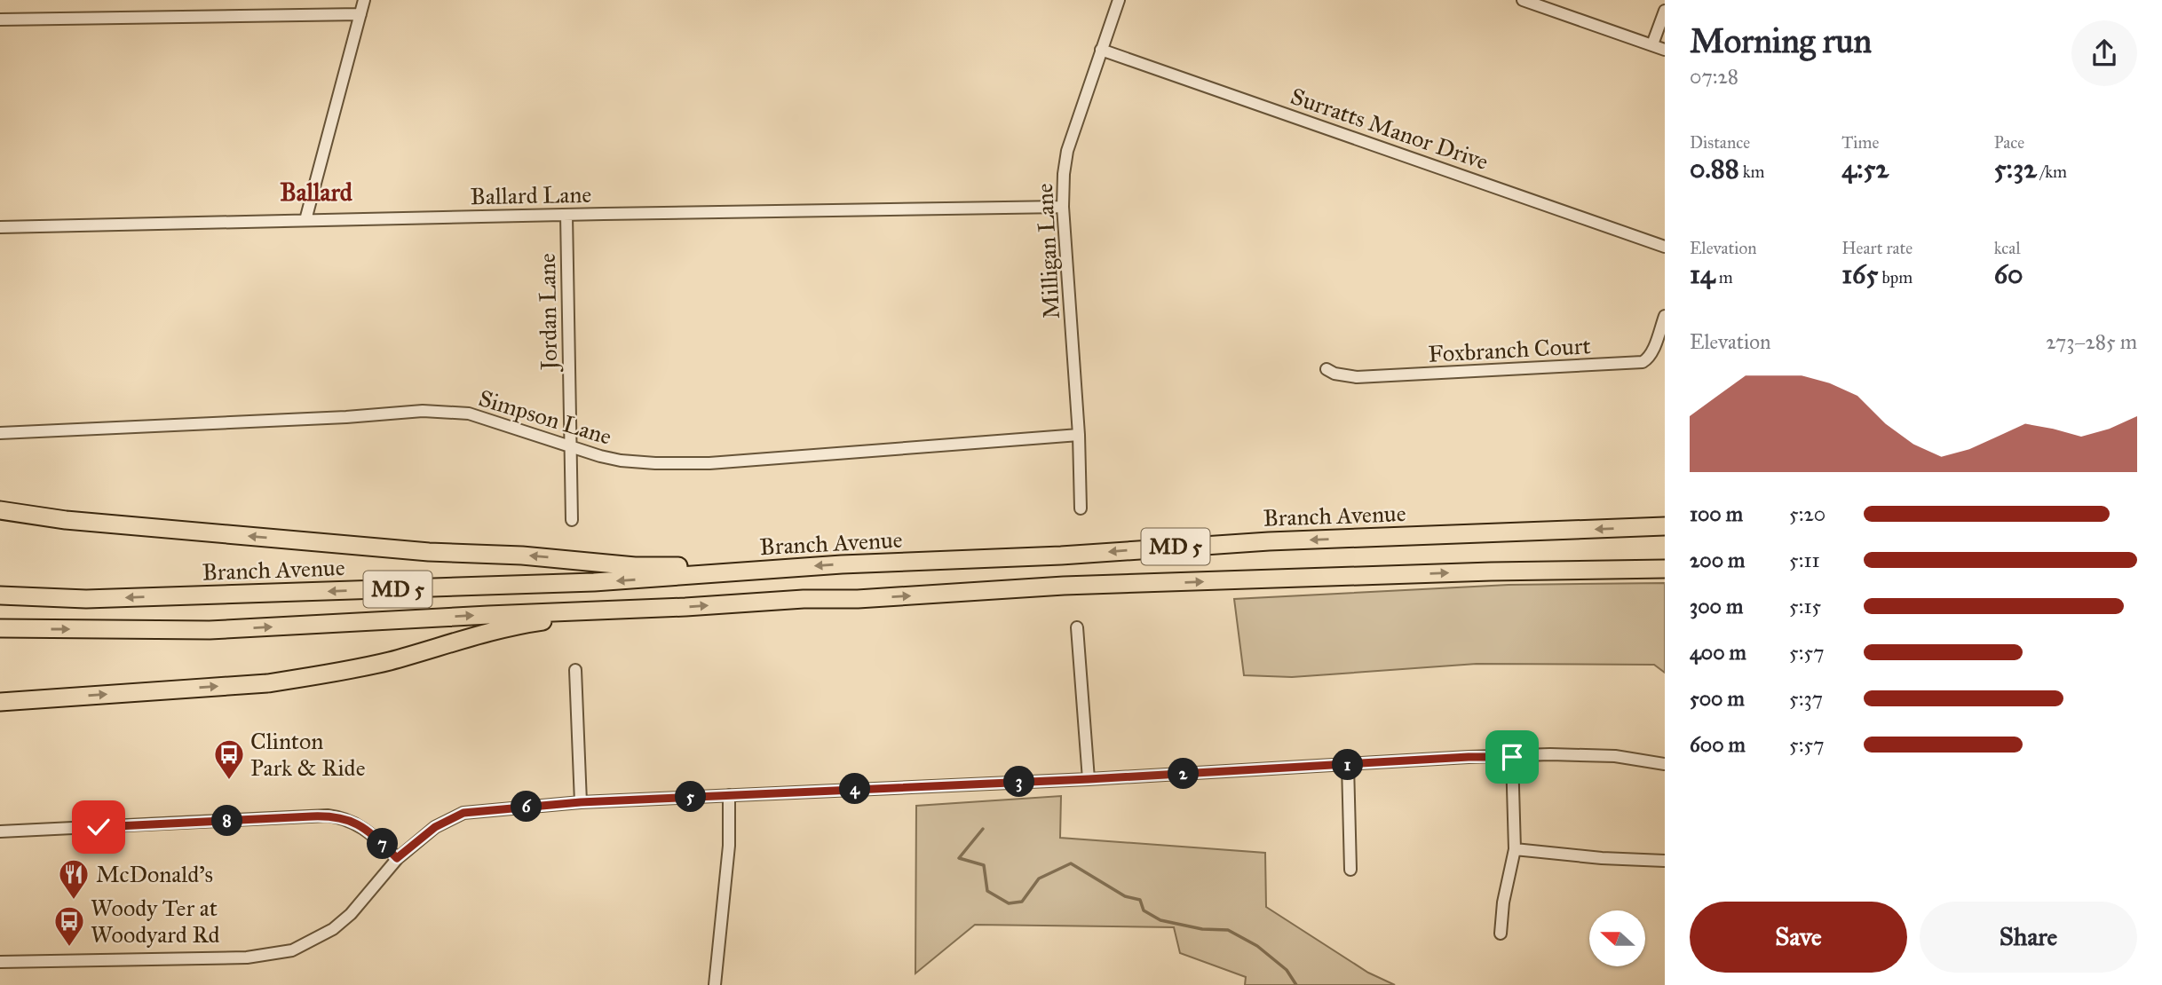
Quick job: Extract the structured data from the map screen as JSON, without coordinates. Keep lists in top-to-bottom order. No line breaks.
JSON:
{"streets":{"highway":["Branch Avenue","MD 5"],"street":["Surratts Manor Drive","Ballard Lane","Milligan Lane","Jordan Lane","Foxbranch Court","Simpson Lane"]},"crossings":[["Surratts Manor Drive","Milligan Lane"],["Ballard Lane","Milligan Lane"],["Ballard Lane","Jordan Lane"],["Milligan Lane","Simpson Lane"],["Jordan Lane","Simpson Lane"]],"districts":["Ballard"],"places":{"bus stop":["Clinton Park & Ride","Woody Ter at Woodyard Rd"],"restaurant":["McDonald's"]},"north":"left","page":{"heading":["Morning run","07:28"],"stats":[["Distance","0.88 km"],["Time","4:52"],["Pace","5:32 /km"],["Elevation","14 m"],["Heart rate","165 bpm"],["kcal","60"]],"chart":["Elevation","273–285 m"],"list":[{"name":"100 m","note":"5:20"},{"name":"200 m","note":"5:11"},{"name":"300 m","note":"5:15"},{"name":"400 m","note":"5:57"},{"name":"500 m","note":"5:37"},{"name":"600 m","note":"5:57"}],"pins":["1","2","3","4","5","6","8","7"],"buttons":["Save","Share"]}}
